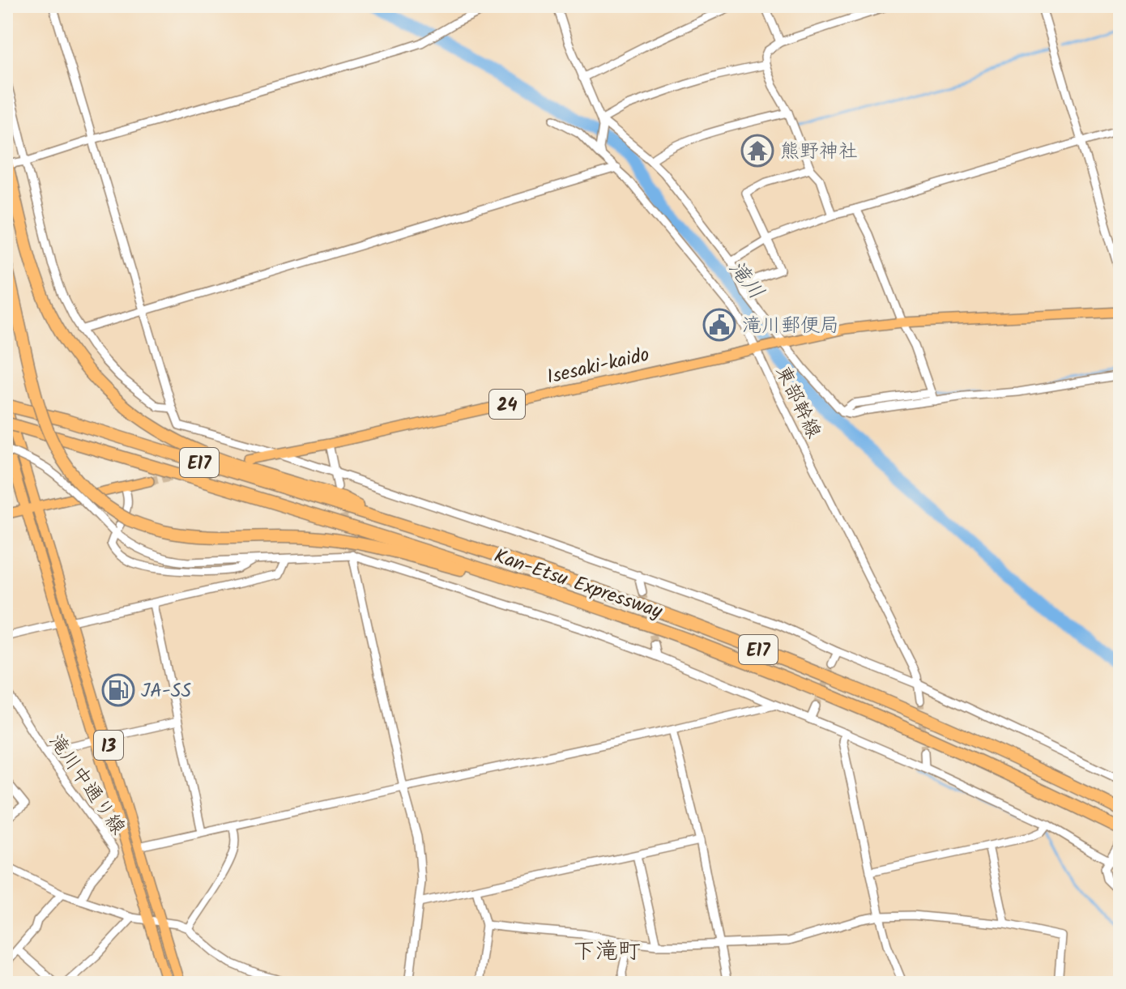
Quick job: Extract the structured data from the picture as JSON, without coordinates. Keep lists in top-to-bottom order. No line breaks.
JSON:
{"streets":{"highway":["E17","Kan-Etsu Expressway"],"main road":["Isesaki-kaido","24","13"],"street":["東部幹線","滝川中通り線"]},"crossings":[["Isesaki-kaido","東部幹線"],["Isesaki-kaido","24"],["Kan-Etsu Expressway","13"]],"districts":["下滝町"],"water":["滝川"],"places":{"temple":["熊野神社"],"public building":["滝川郵便局"],"fuel station":["JA-SS"]}}
